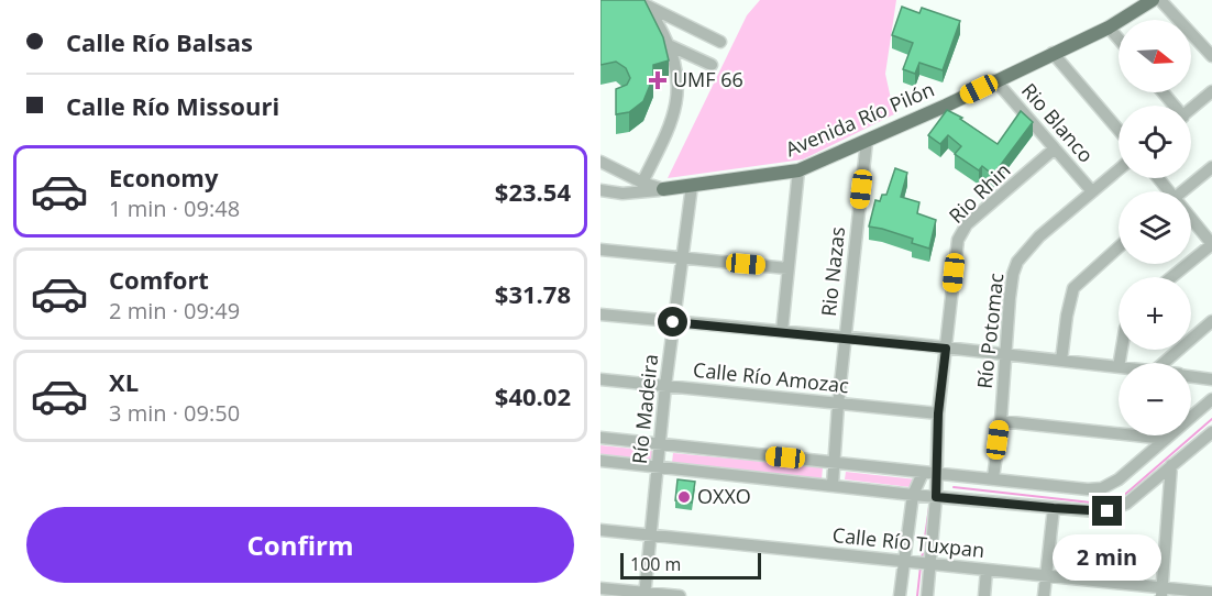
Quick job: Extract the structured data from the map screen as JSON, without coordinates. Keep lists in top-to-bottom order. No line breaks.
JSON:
{"streets":{"main road":["Avenida Río Pilón"],"street":["Rio Blanco","Rio Rhin","Rio Nazas","Río Potomac","Calle Río Amozac","Río Madeira","Calle Río Tuxpan"]},"crossings":[["Avenida Río Pilón","Rio Blanco"],["Avenida Río Pilón","Rio Nazas"],["Avenida Río Pilón","Río Madeira"],["Rio Blanco","Rio Rhin"],["Rio Blanco","Río Potomac"],["Rio Rhin","Calle Río Amozac"],["Rio Rhin","Calle Río Tuxpan"],["Rio Nazas","Calle Río Amozac"],["Calle Río Amozac","Río Madeira"],["Río Madeira","Calle Río Tuxpan"]],"places":{"health":["UMF 66"],"other":["OXXO"]},"scale_bar":"100 m","north":"right","page":{"banner":["Calle Río Balsas","Calle Río Missouri"],"map_buttons":["+","−"],"list":[{"name":"Economy","note":"1 min · 09:48","value":"$23.54"},{"name":"Comfort","note":"2 min · 09:49","value":"$31.78"},{"name":"XL","note":"3 min · 09:50","value":"$40.02"}],"buttons":"Confirm","bubble":"2 min","scale":"100 m"}}
